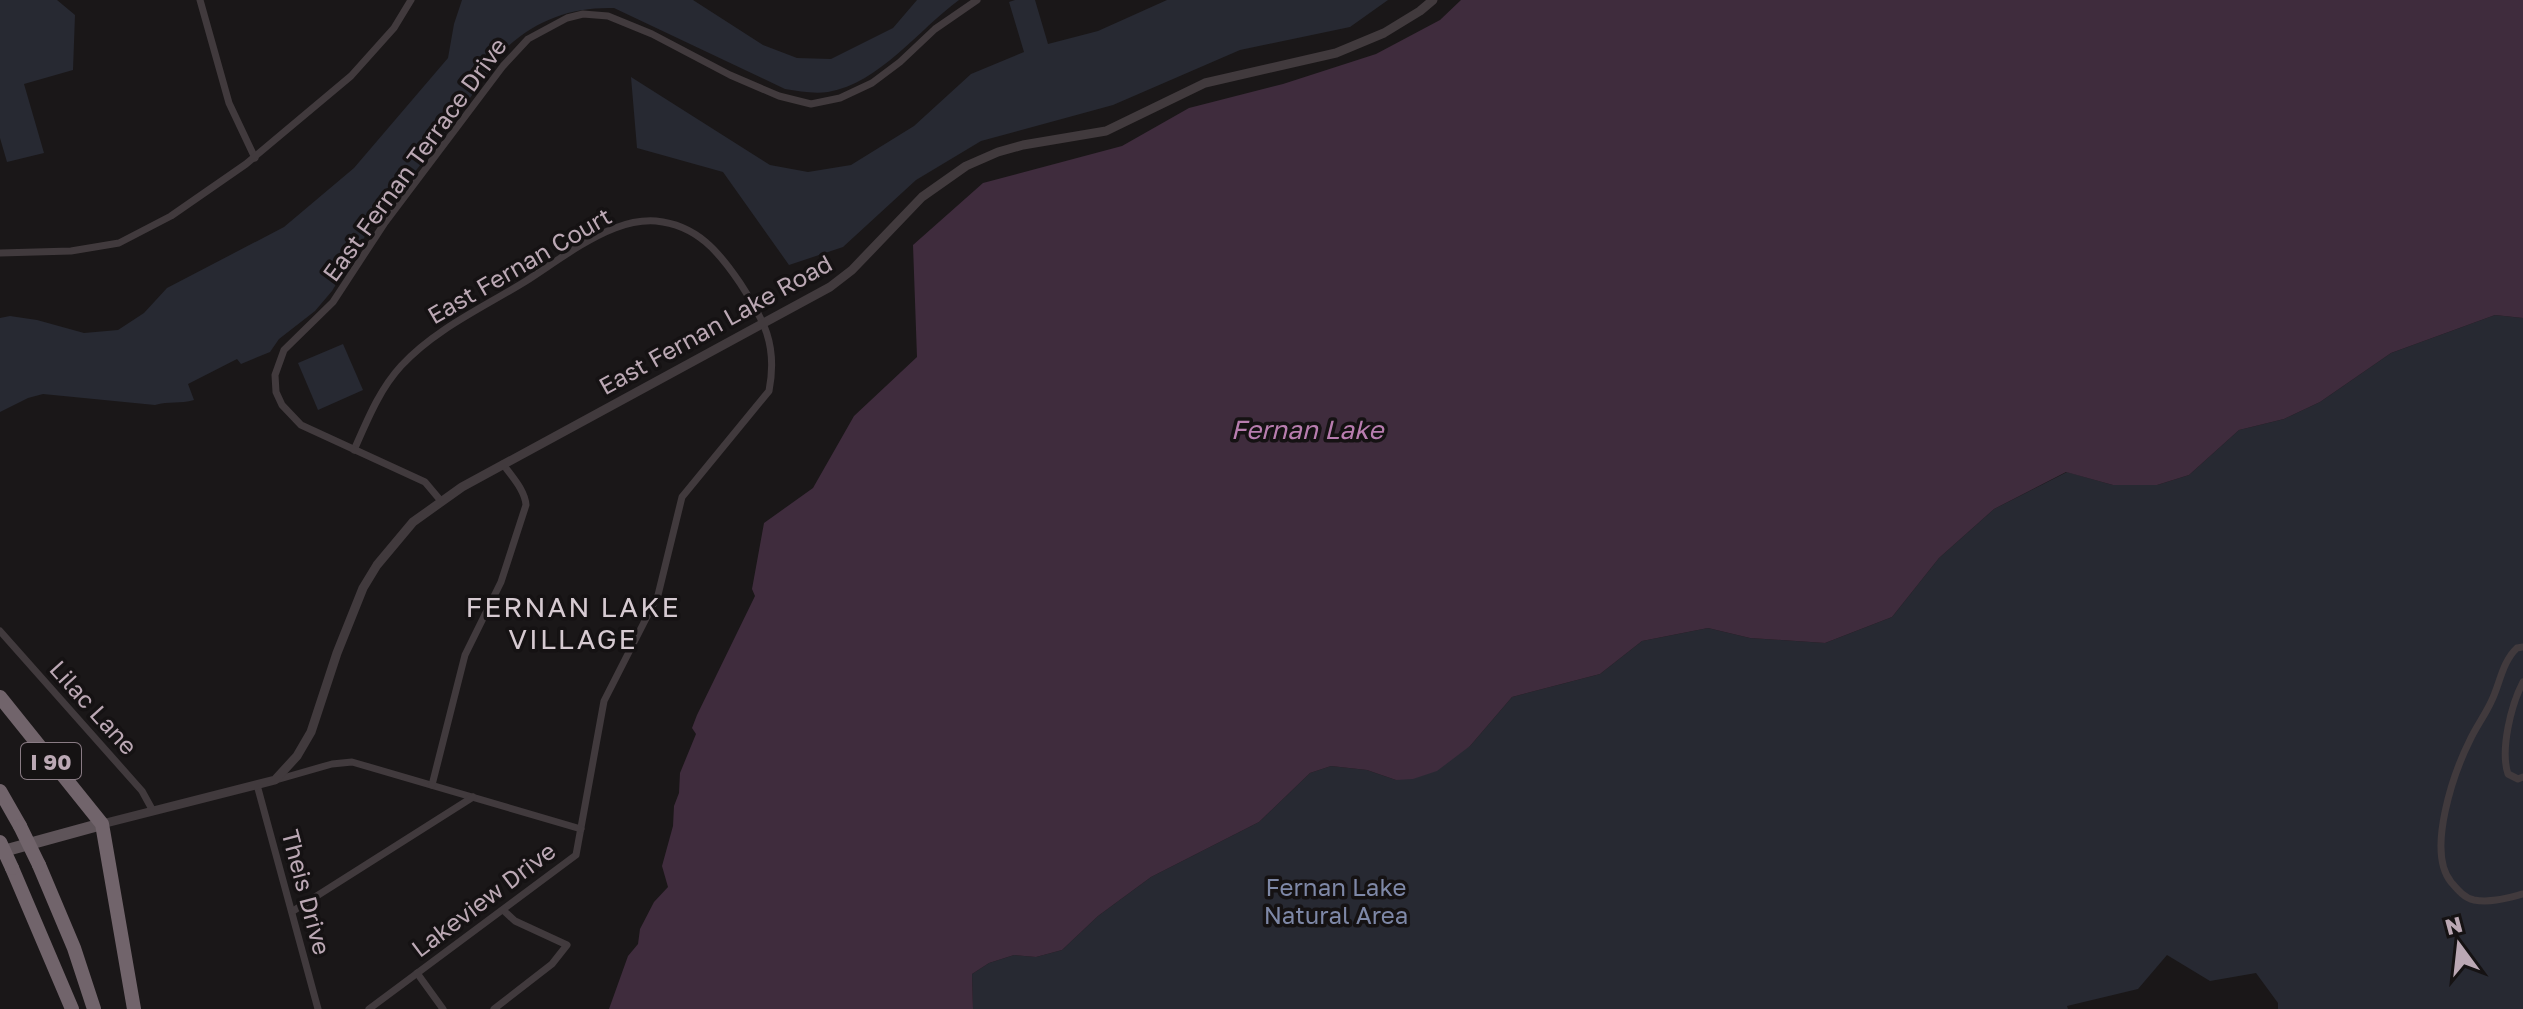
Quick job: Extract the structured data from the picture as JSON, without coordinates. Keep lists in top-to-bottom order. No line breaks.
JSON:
{"streets":{"highway":["I 90"],"street":["East Fernan Terrace Drive","East Fernan Court","East Fernan Lake Road","Lilac Lane","Theis Drive","Lakeview Drive"]},"crossings":[["East Fernan Terrace Drive","East Fernan Court"],["East Fernan Terrace Drive","East Fernan Lake Road"],["East Fernan Court","East Fernan Lake Road"],["East Fernan Court","Lakeview Drive"],["East Fernan Lake Road","Lakeview Drive"]],"districts":["FERNAN LAKE VILLAGE"],"water":["Fernan Lake"],"parks":["Fernan Lake Natural Area"],"north":"top"}
